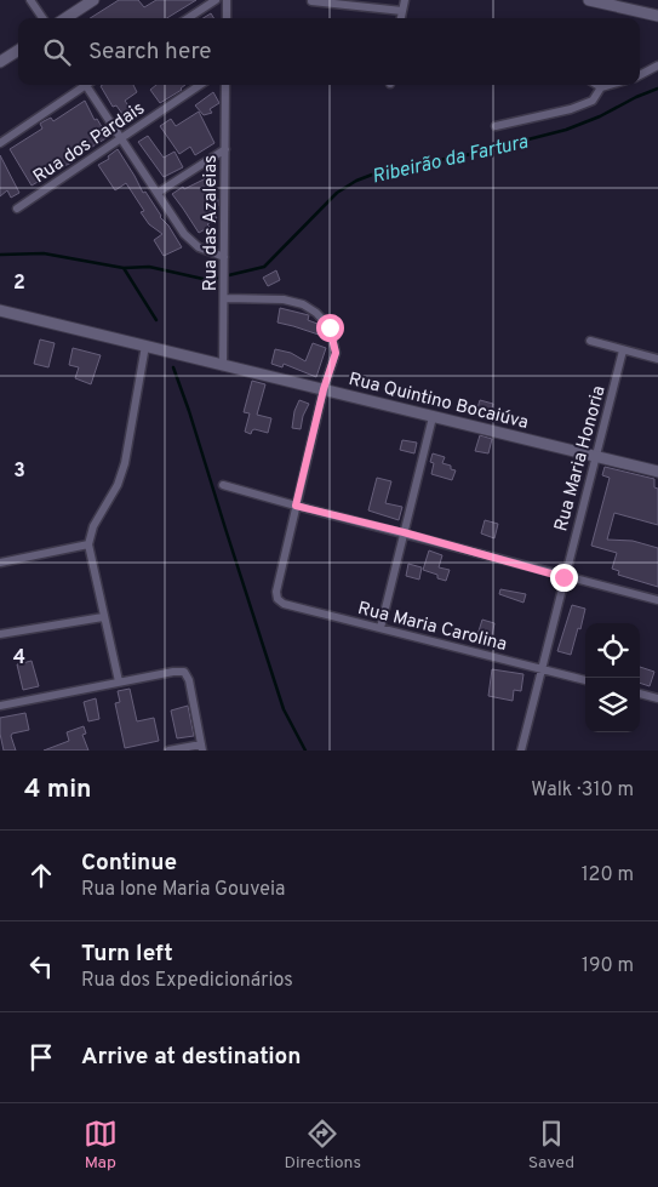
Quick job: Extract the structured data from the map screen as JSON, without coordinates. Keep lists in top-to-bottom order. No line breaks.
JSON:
{"streets":{"street":["Rua dos Pardais","Rua das Azaleias","Rua Quintino Bocaiúva","Rua Maria Honoria","Rua Maria Carolina"]},"crossings":[["Rua das Azaleias","Rua Quintino Bocaiúva"],["Rua Quintino Bocaiúva","Rua Maria Honoria"],["Rua Maria Honoria","Rua Maria Carolina"]],"water":["Ribeirão da Fartura"],"page":{"search":"Search here","heading":["4 min","Walk · 310 m"],"list":[["Continue","Rua Ione Maria Gouveia","120 m"],["Turn left","Rua dos Expedicionários","190 m"],"Arrive at destination"],"nav":["Map","Directions","Saved"]},"grid":{"rows":["2","3","4"]}}
